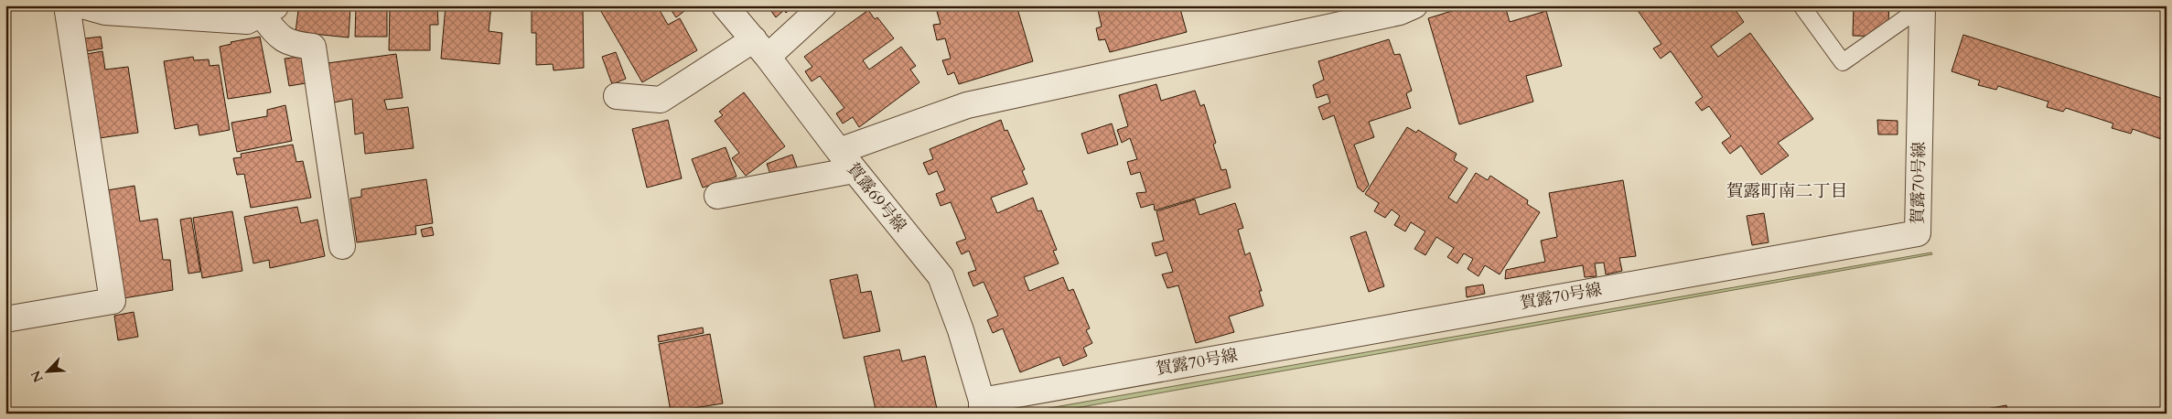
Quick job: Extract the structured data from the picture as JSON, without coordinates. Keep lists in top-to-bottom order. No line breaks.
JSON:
{"streets":{"street":["賀露70号線","賀露69号線"]},"crossings":[["賀露70号線","賀露69号線"]],"districts":["賀露町南二丁目"],"north":"bottom left"}
